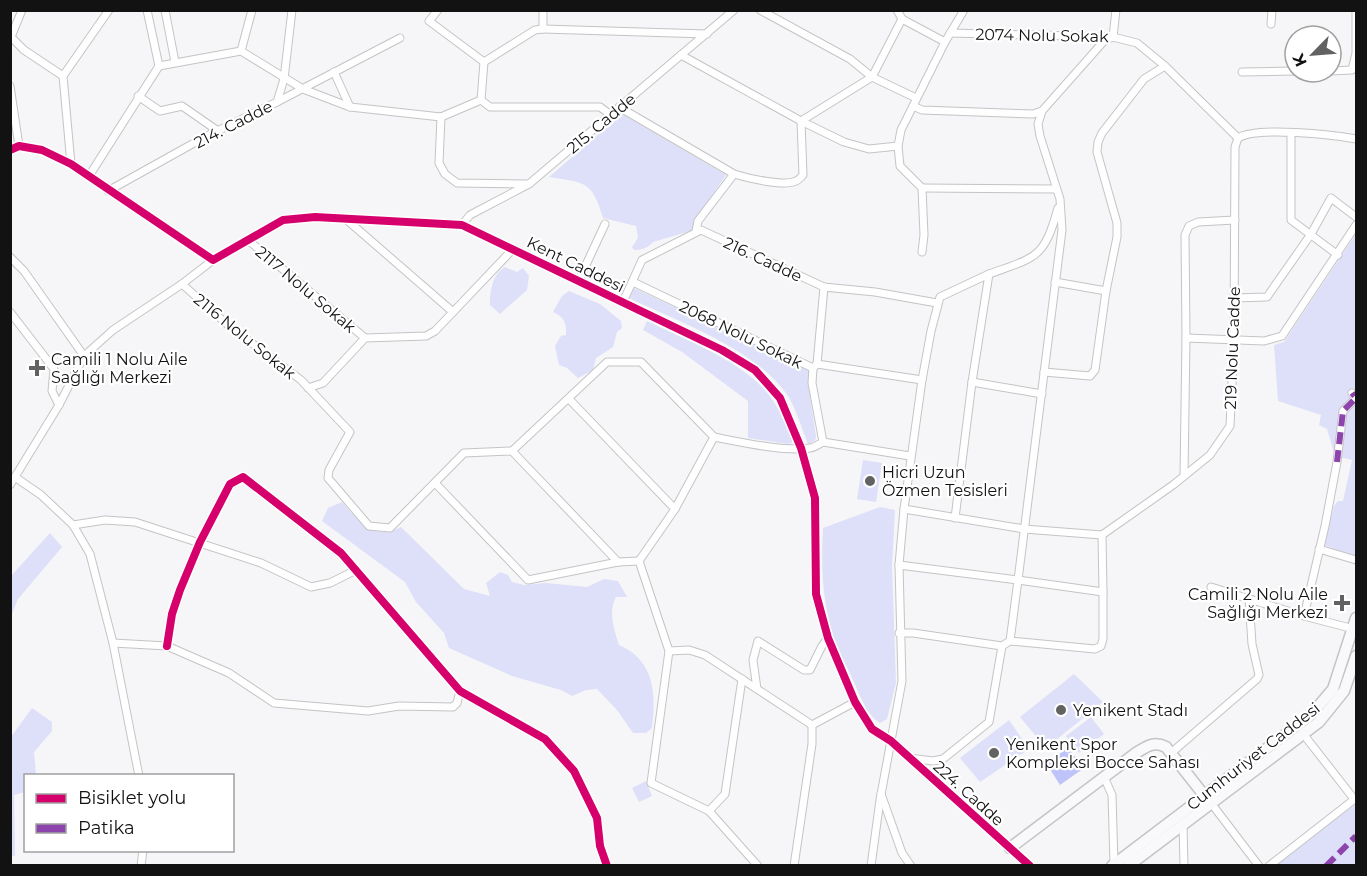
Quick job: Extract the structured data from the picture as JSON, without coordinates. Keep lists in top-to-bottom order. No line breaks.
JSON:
{"streets":{"street":["2074 Nolu Sokak","215. Cadde","214. Cadde","216. Cadde","Kent Caddesi","2117 Nolu Sokak","2068 Nolu Sokak","2116 Nolu Sokak","219 Nolu Cadde","Cumhuriyet Caddesi","224. Cadde"]},"crossings":[["2074 Nolu Sokak","219 Nolu Cadde"],["215. Cadde","Kent Caddesi"],["Kent Caddesi","2117 Nolu Sokak"],["Kent Caddesi","2116 Nolu Sokak"],["Kent Caddesi","224. Cadde"]],"places":{"health":["Camili 1 Nolu Aile Sağlığı Merkezi","Camili 2 Nolu Aile Sağlığı Merkezi"],"other":["Hicri Uzun Özmen Tesisleri","Yenikent Stadı","Yenikent Spor Kompleksi Bocce Sahası"]},"legend":["Bisiklet yolu","Patika"],"north":"bottom left"}
